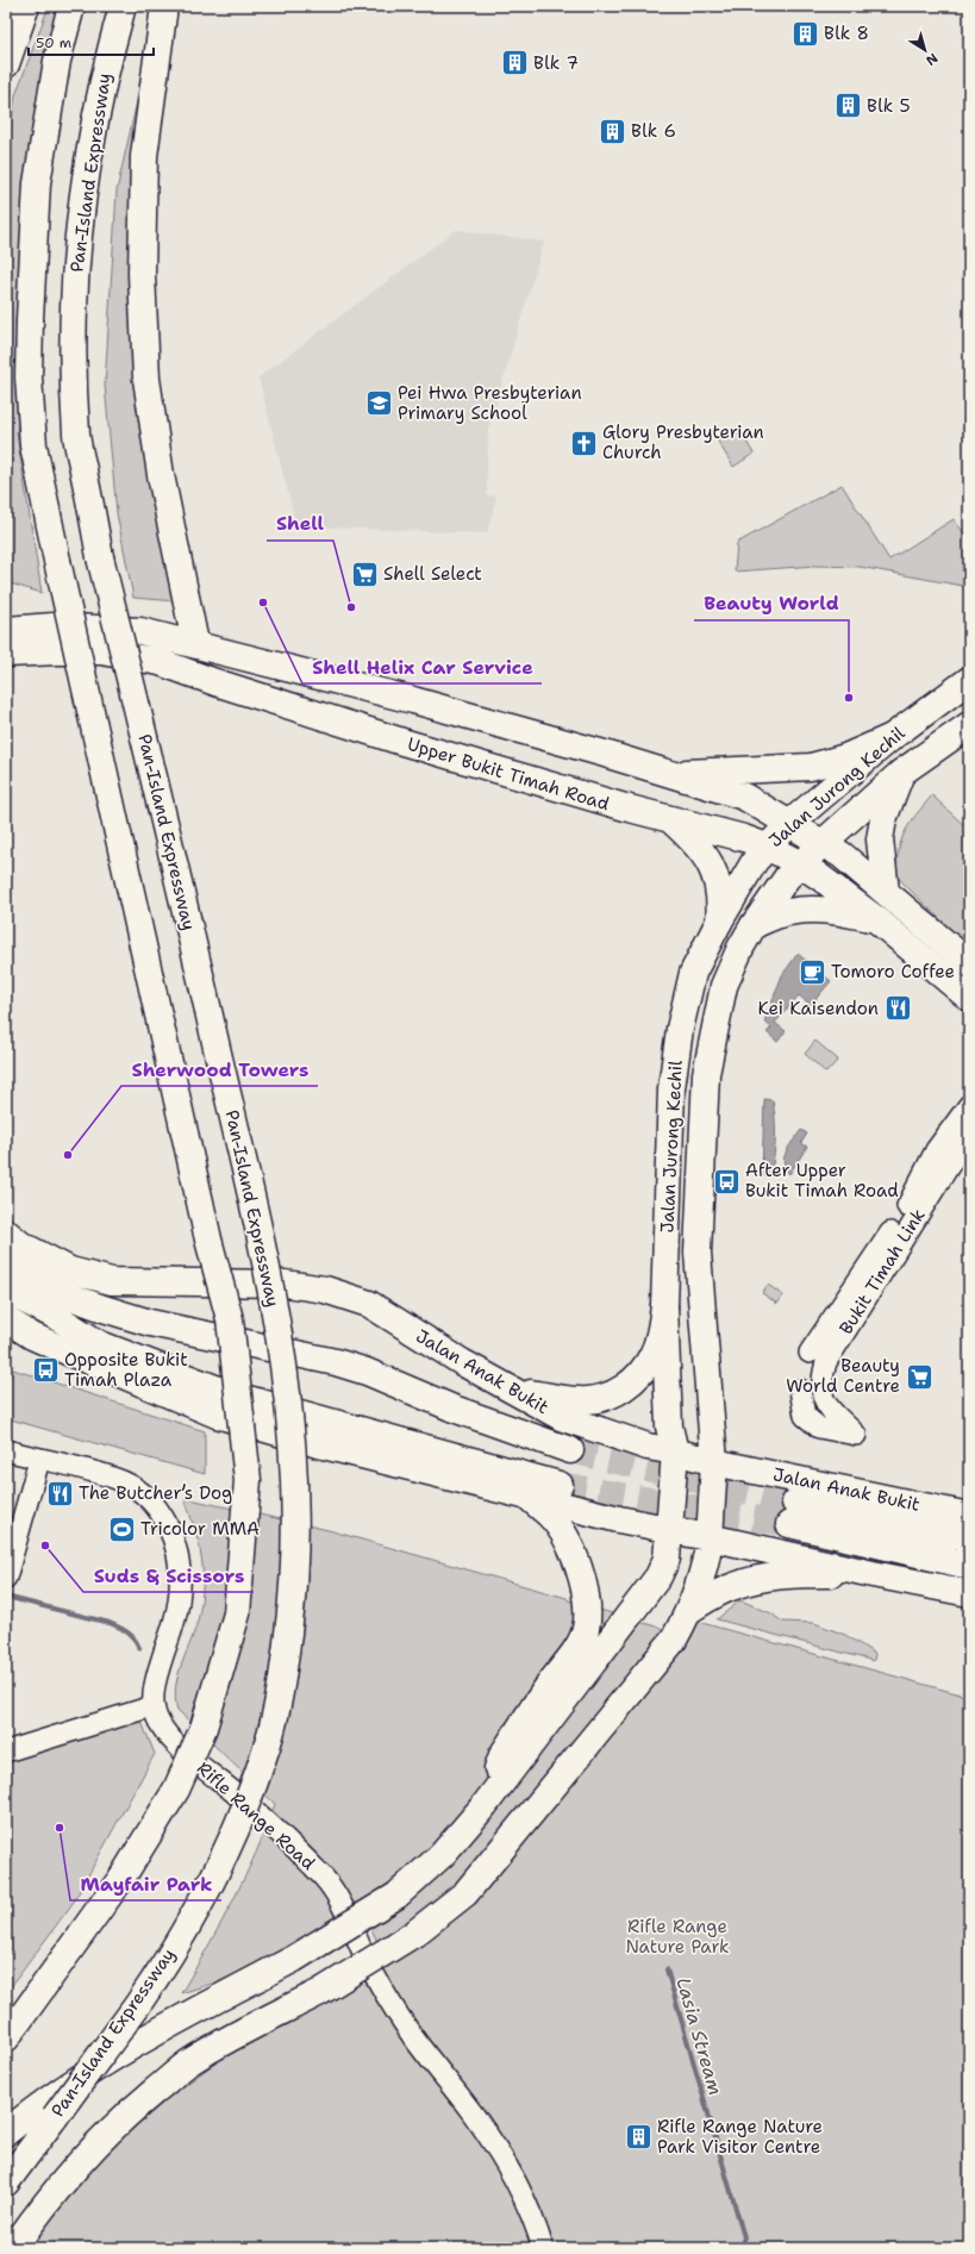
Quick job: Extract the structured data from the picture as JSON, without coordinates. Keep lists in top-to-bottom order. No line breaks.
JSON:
{"streets":{"main road":["Pan-Island Expressway","Upper Bukit Timah Road","Jalan Jurong Kechil","Jalan Anak Bukit"],"street":["Bukit Timah Link","Rifle Range Road"]},"crossings":[["Upper Bukit Timah Road","Jalan Jurong Kechil"],["Jalan Jurong Kechil","Jalan Anak Bukit"]],"water":["Lasia Stream"],"parks":["Rifle Range Nature Park"],"places":{"building":["Blk 8","Blk 7","Blk 5","Blk 6","Rifle Range Nature Park Visitor Centre"],"school or university":["Pei Hwa Presbyterian Primary School"],"church":["Glory Presbyterian Church"],"supermarket":["Shell Select","Beauty World Centre"],"other":["Shell Helix Car Service","Shell","Beauty World","Sherwood Towers","Suds & Scissors","Mayfair Park"],"cafe":["Tomoro Coffee"],"restaurant":["Kei Kaisendon","The Butcher’s Dog"],"bus stop":["After Upper Bukit Timah Road","Opposite Bukit Timah Plaza"],"sports":["Tricolor MMA"]},"scale_bar":"50 m","north":"bottom right"}
